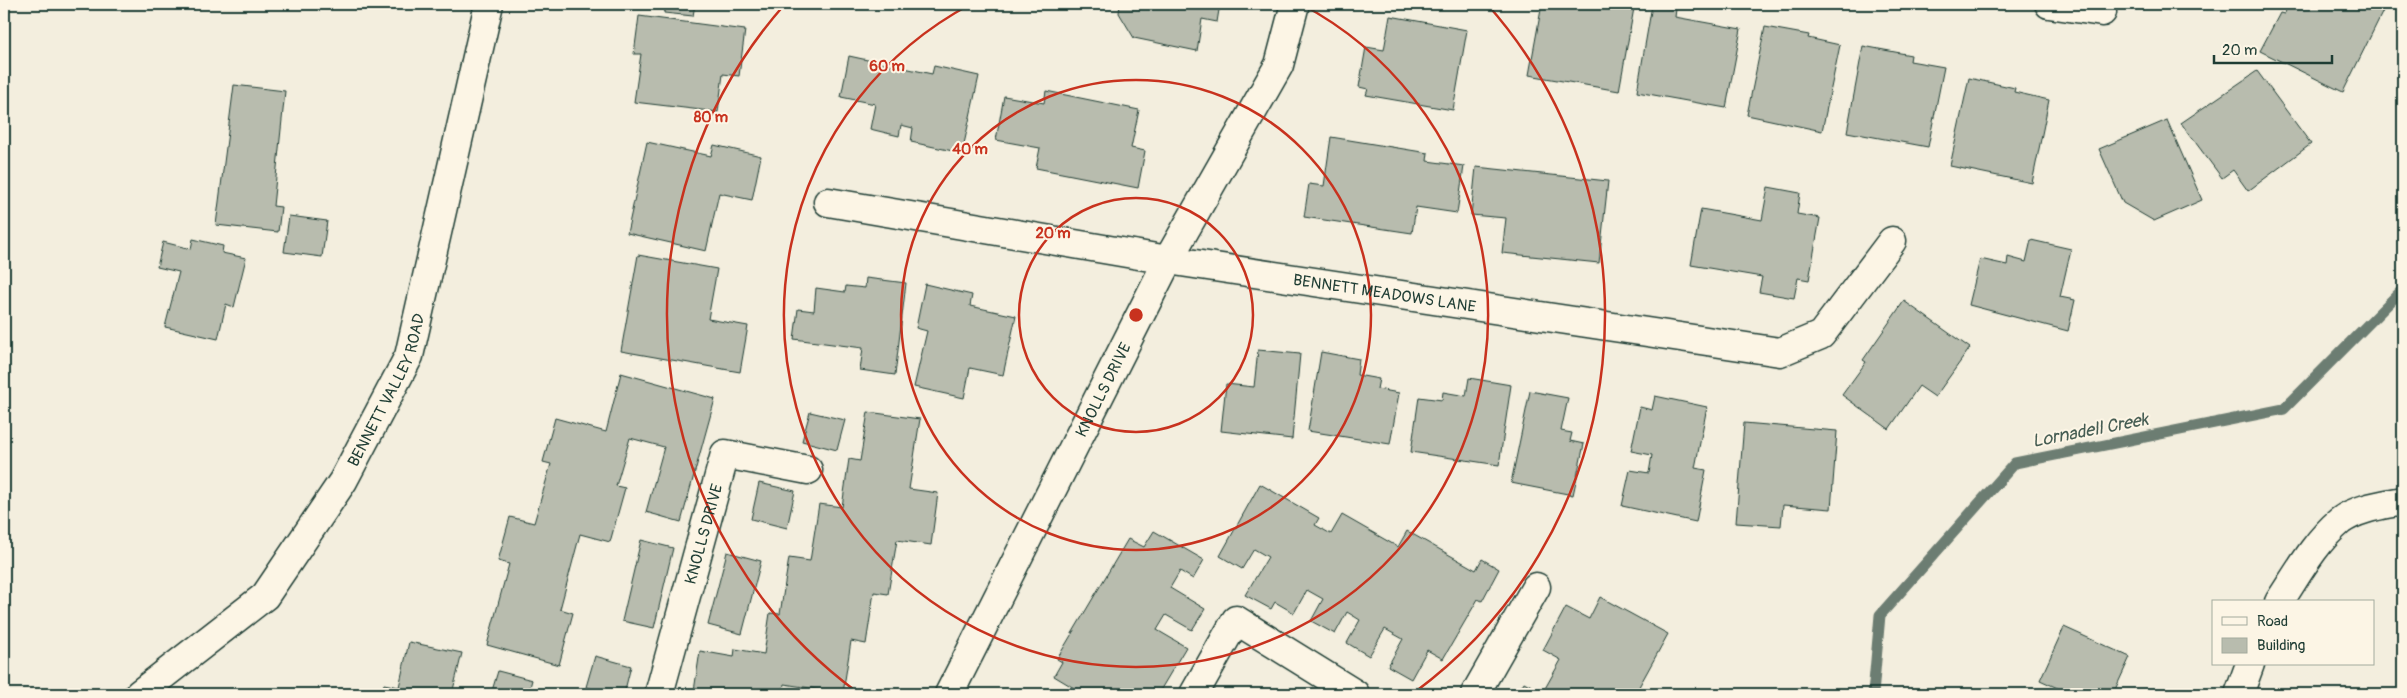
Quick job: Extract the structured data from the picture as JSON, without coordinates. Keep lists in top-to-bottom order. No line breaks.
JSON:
{"streets":{"street":["BENNETT MEADOWS LANE","BENNETT VALLEY ROAD","KNOLLS DRIVE"]},"crossings":[["BENNETT MEADOWS LANE","KNOLLS DRIVE"]],"water":["Lornadell Creek"],"legend":["Road","Building"],"scale_bar":"20 m","rings":["60 m","80 m","40 m","20 m"]}
